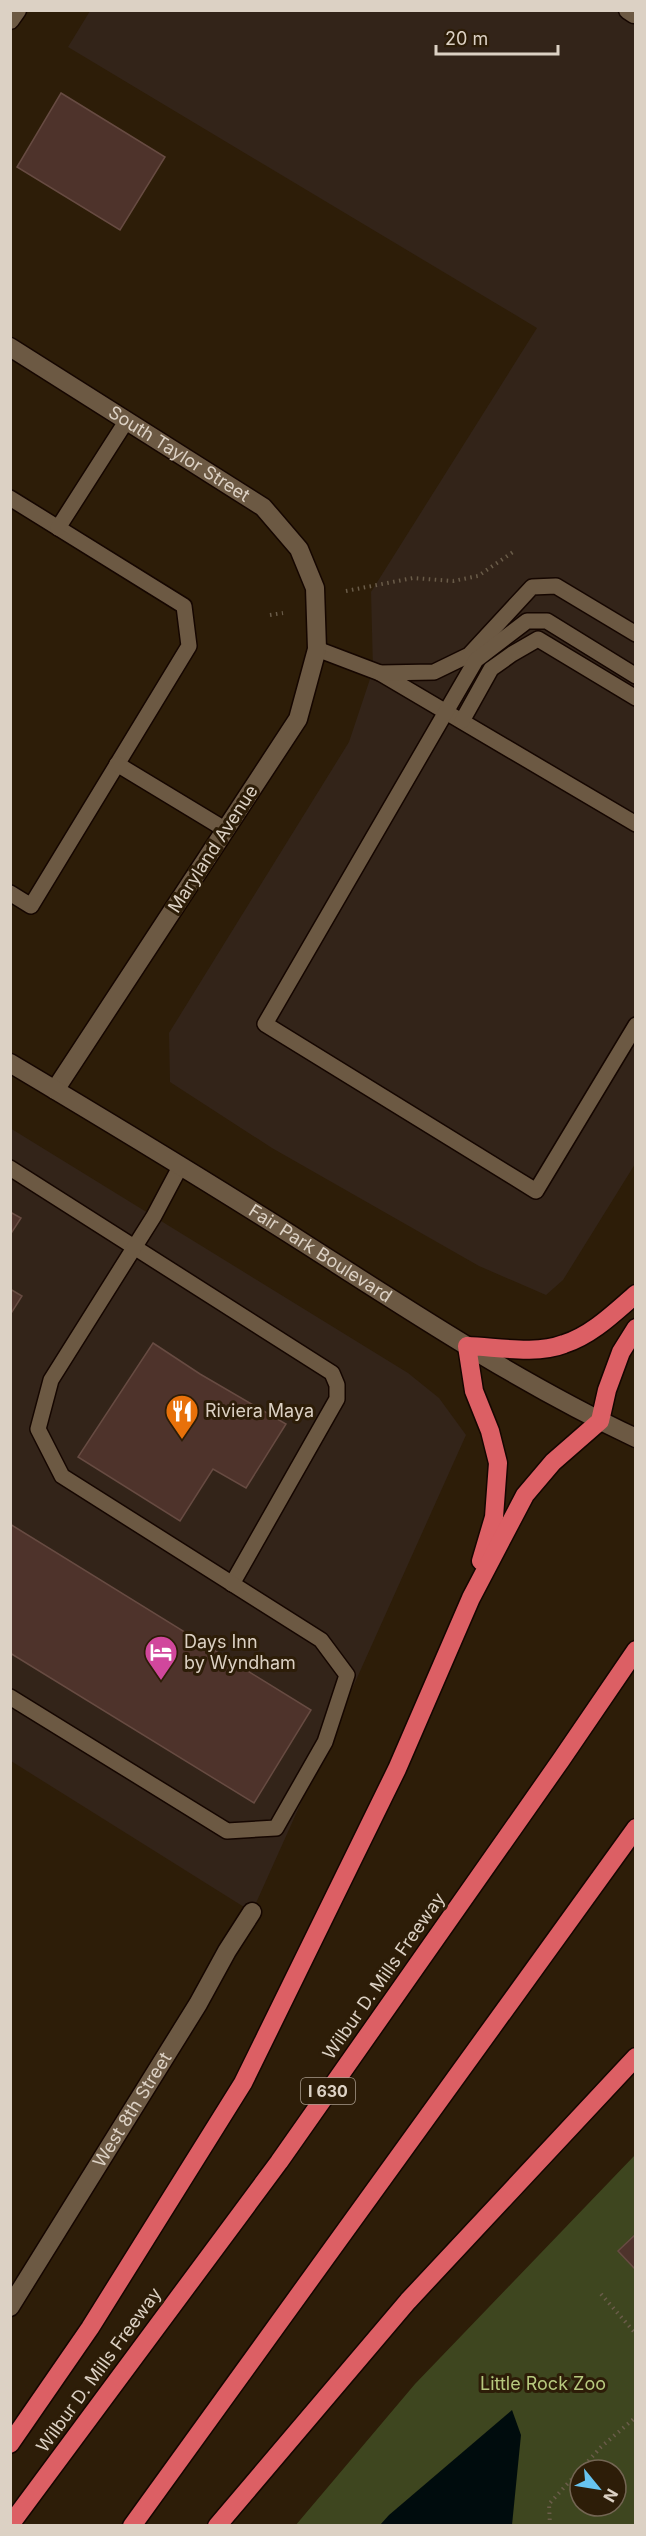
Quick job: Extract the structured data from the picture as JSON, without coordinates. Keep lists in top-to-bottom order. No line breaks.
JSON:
{"streets":{"highway":["Wilbur D. Mills Freeway","I 630"],"street":["South Taylor Street","Maryland Avenue","Fair Park Boulevard","West 8th Street"]},"crossings":[["South Taylor Street","Maryland Avenue"],["Maryland Avenue","Fair Park Boulevard"]],"parks":["Little Rock Zoo"],"places":{"restaurant":["Riviera Maya"],"hotel":["Days Inn by Wyndham"]},"scale_bar":"20 m","north":"bottom right"}
